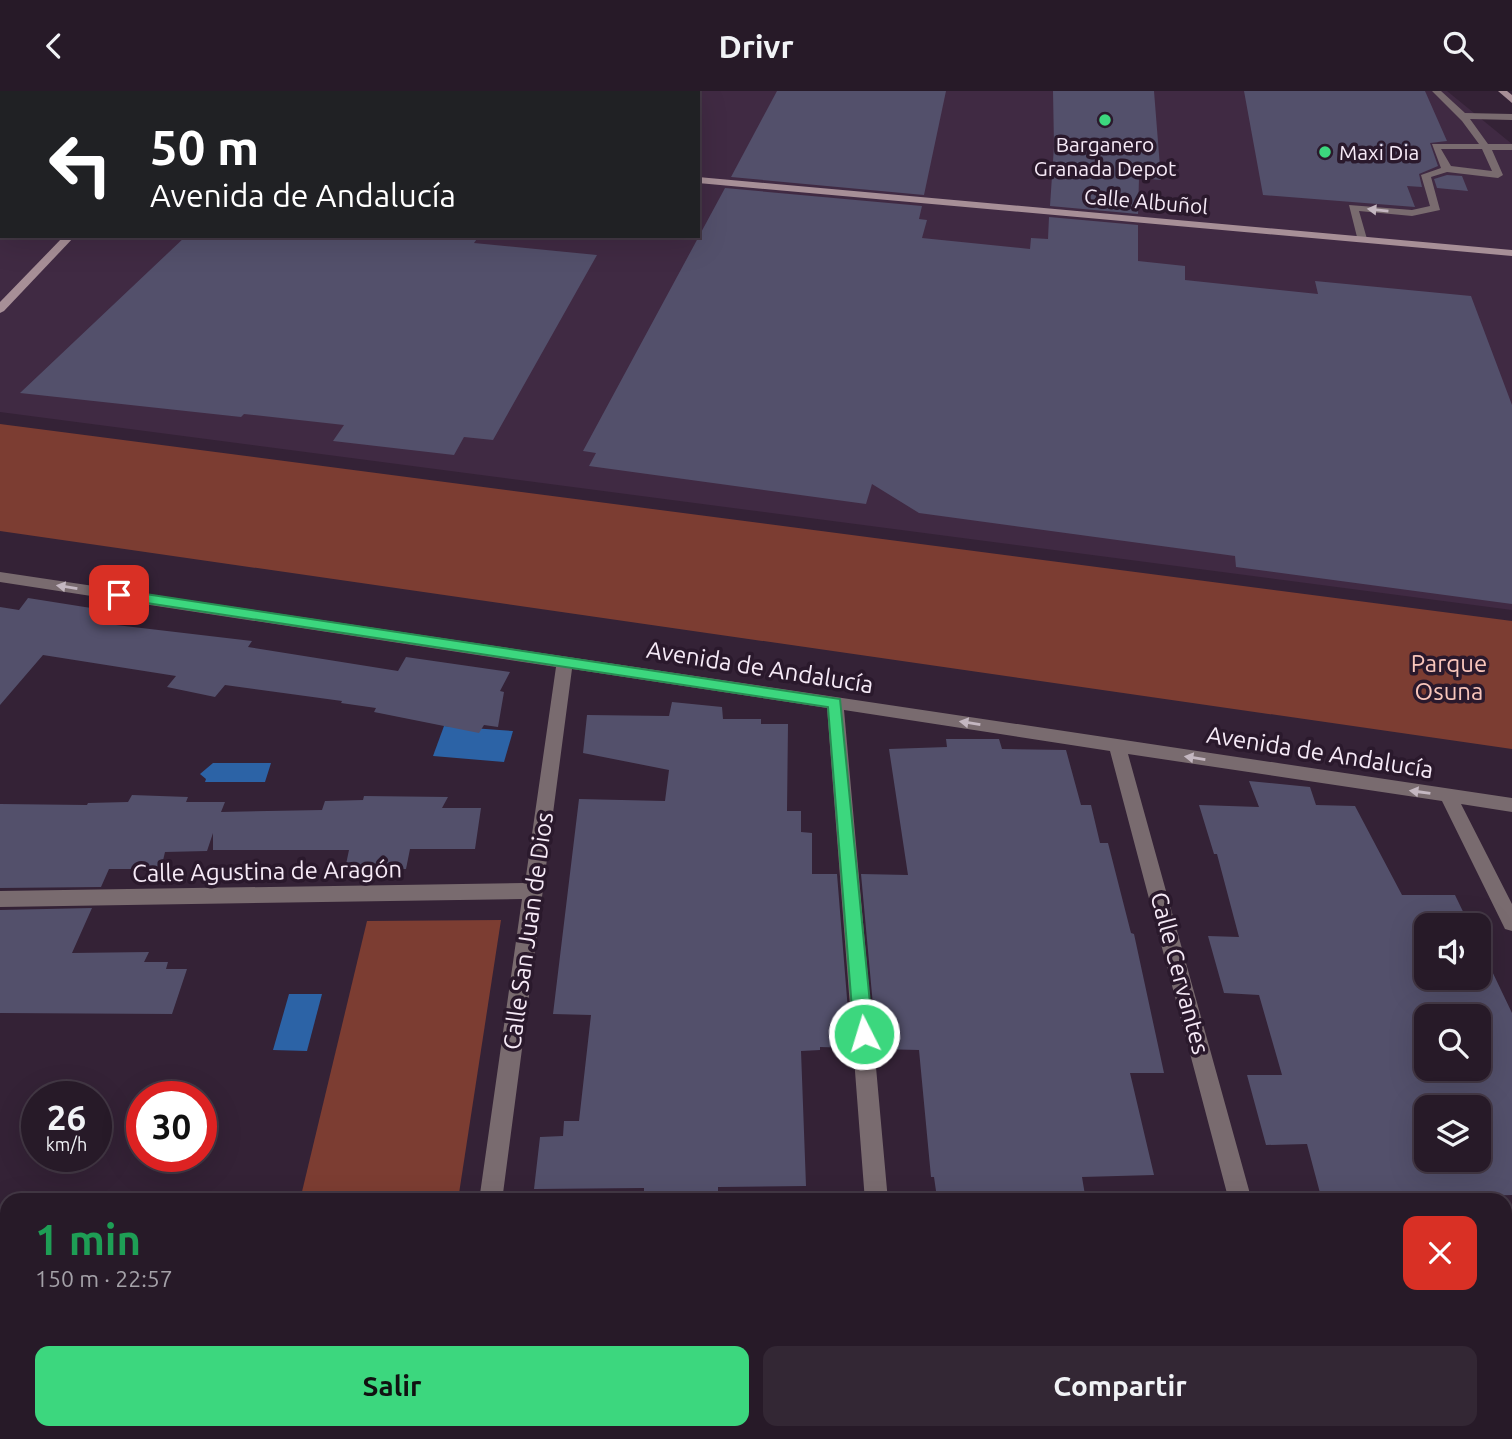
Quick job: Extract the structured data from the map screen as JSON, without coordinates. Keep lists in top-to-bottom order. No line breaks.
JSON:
{"streets":{"street":["Calle Albuñol","Avenida de Andalucía","Calle Agustina de Aragón","Calle San Juan de Dios","Calle Cervantes"]},"crossings":[["Avenida de Andalucía","Calle San Juan de Dios"],["Avenida de Andalucía","Calle Cervantes"],["Calle Agustina de Aragón","Calle San Juan de Dios"]],"one_way":["Avenida de Andalucía"],"parks":["Parque Osuna"],"places":["Barganero Granada Depot","Maxi Dia"],"page":{"header":"Drivr","turn":["50 m","Avenida de Andalucía"],"speed":"26 km/h","limit":"30","heading":["1 min","150 m · 22:57"],"buttons":["Salir","Compartir"]}}
